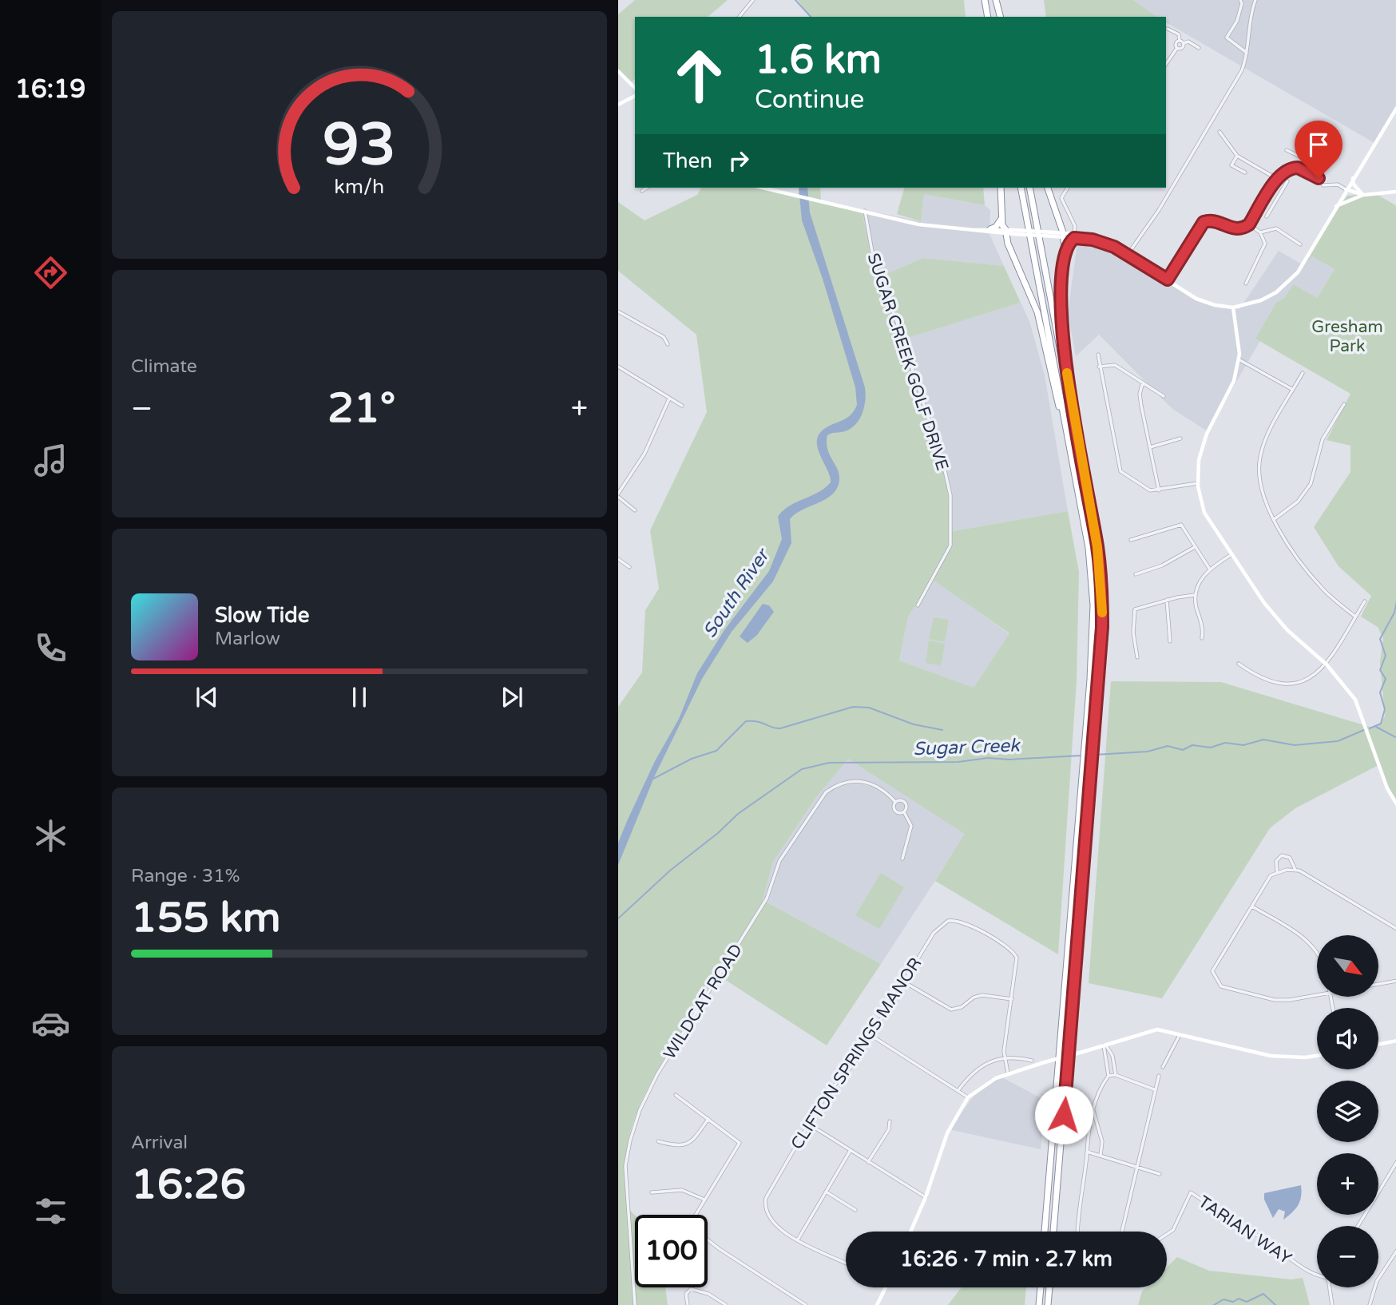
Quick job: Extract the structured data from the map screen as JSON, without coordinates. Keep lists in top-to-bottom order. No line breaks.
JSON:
{"streets":{"street":["SUGAR CREEK GOLF DRIVE","WILDCAT ROAD","CLIFTON SPRINGS MANOR","TARIAN WAY"]},"water":["South River","Sugar Creek"],"parks":["Gresham Park"],"north":"bottom right","page":{"tabs":"16:19","turn":["1.6 km","Continue"],"then":"Then","tile":["Climate",["Range · 31%","155 km"],["Arrival","16:26"]],"heat":["−","21°","+"],"song":["Slow Tide","Marlow"],"map_buttons":["+","−"],"limit":"100","trip":"16:26 · 7 min · 2.7 km","gauge":["93","km/h"]}}
